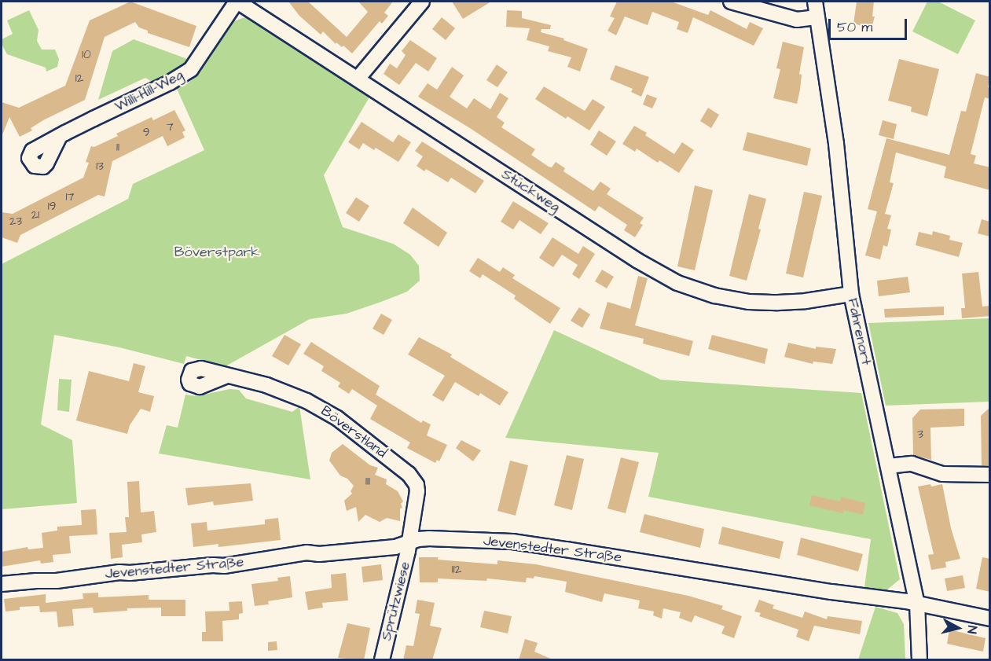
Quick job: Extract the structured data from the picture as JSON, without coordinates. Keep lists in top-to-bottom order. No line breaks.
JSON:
{"streets":{"street":["Willi-Hill-Weg","Stückweg","Fahrenort","Böverstland","Jevenstedter Straße","Sprützwiese"]},"crossings":[["Willi-Hill-Weg","Stückweg"],["Stückweg","Fahrenort"],["Fahrenort","Jevenstedter Straße"],["Böverstland","Jevenstedter Straße"],["Böverstland","Sprützwiese"],["Jevenstedter Straße","Sprützwiese"]],"parks":["Böverstpark"],"house_numbers":["10","12","7","9","11","13","17","19","21","23","3","111","112"],"scale_bar":"50 m","north":"right"}
